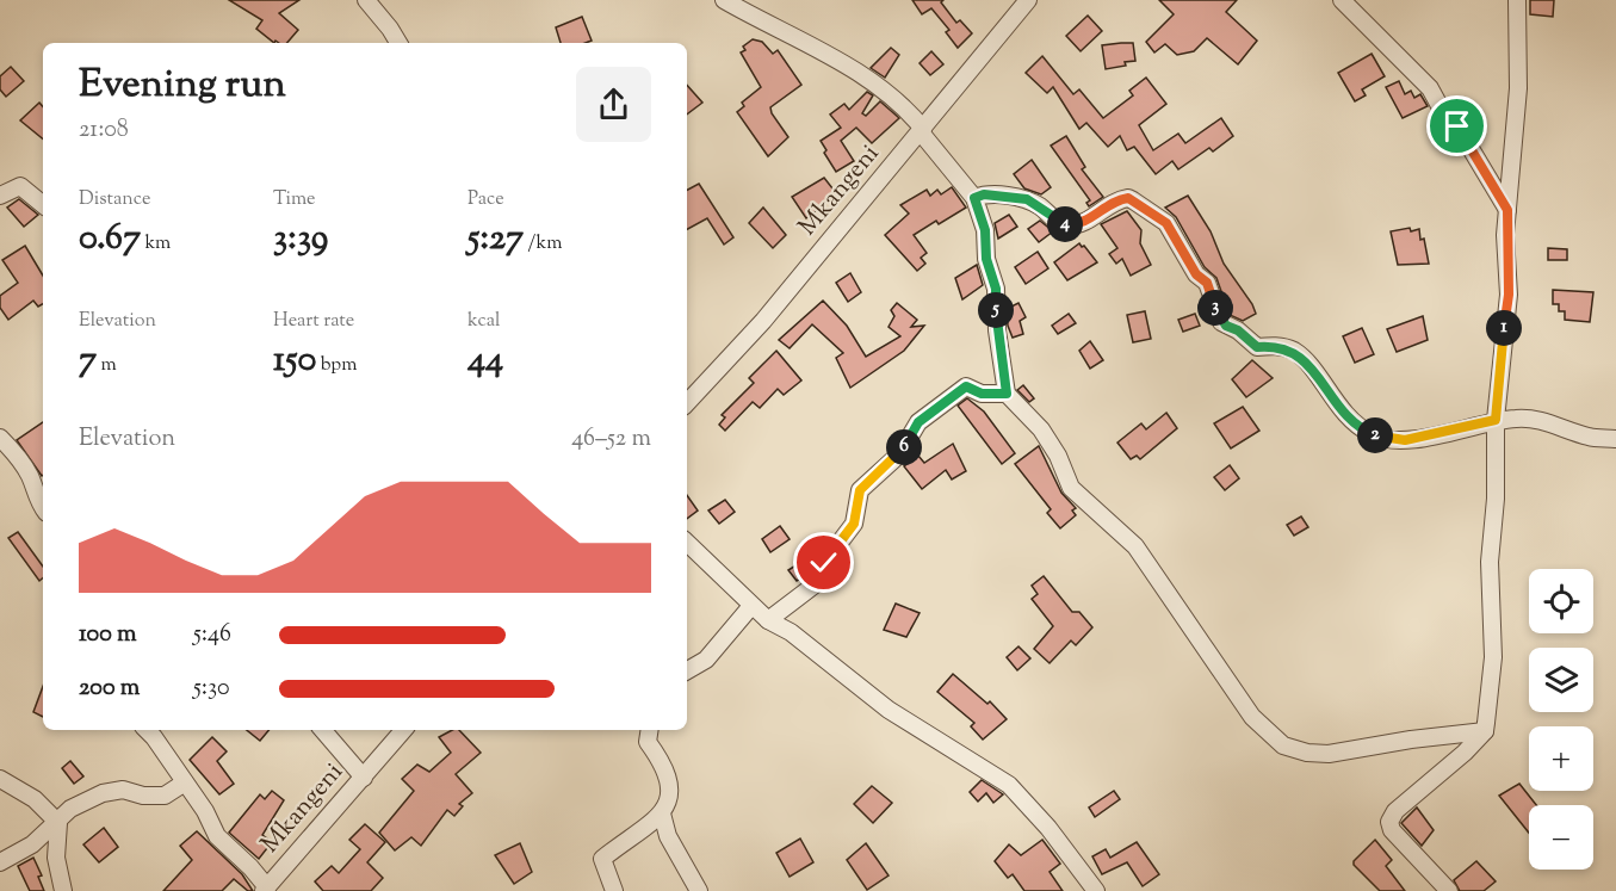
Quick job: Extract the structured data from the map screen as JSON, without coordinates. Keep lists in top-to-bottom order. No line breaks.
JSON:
{"streets":{"street":["Mkangeni"]},"page":{"heading":["Evening run","21:08"],"stats":[["Distance","0.67 km"],["Time","3:39"],["Pace","5:27 /km"],["Elevation","7 m"],["Heart rate","150 bpm"],["kcal","44"]],"pins":["4","3","5","1","2","6"],"chart":["Elevation","46–52 m"],"map_buttons":["+","−"],"list":[{"name":"100 m","note":"5:46"},{"name":"200 m","note":"5:30"}]}}
